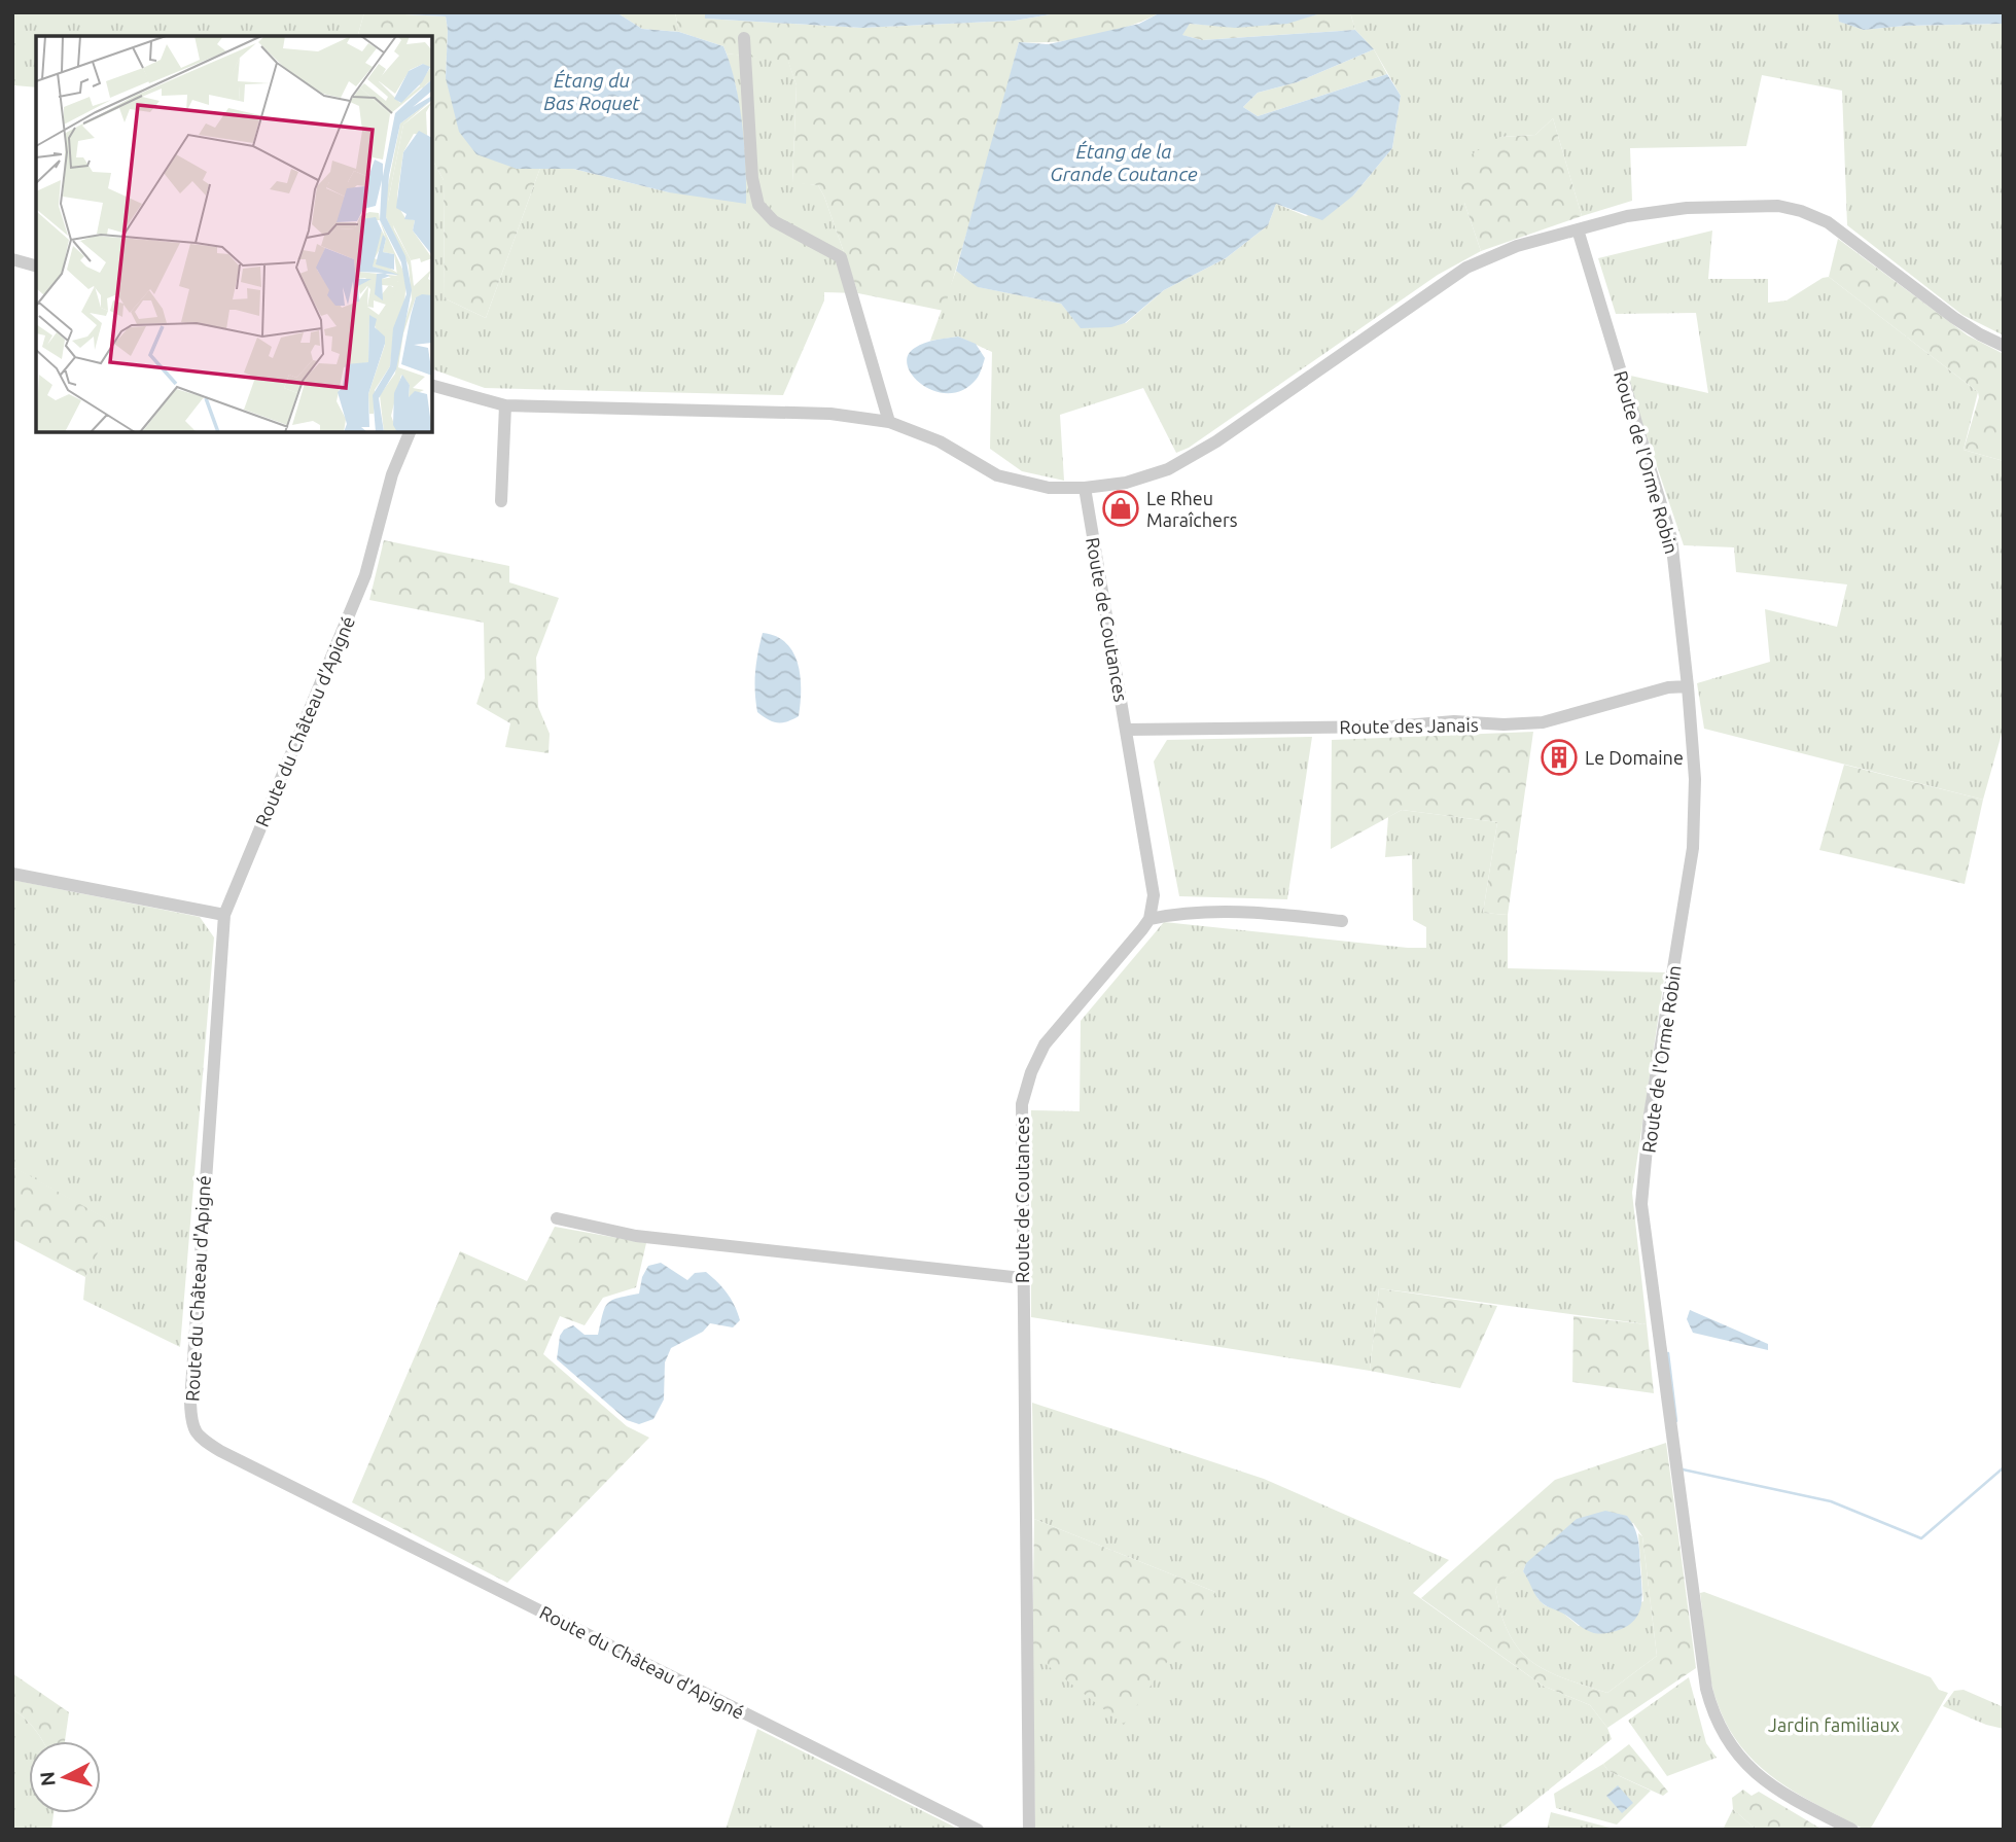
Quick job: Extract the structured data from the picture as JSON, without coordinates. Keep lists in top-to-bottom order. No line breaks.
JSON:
{"streets":{"street":["Route de l'Orme Robin","Route de Coutances","Route du Château d'Apigné","Route des Janais"]},"crossings":[["Route de l'Orme Robin","Route des Janais"],["Route de Coutances","Route des Janais"]],"water":["Étang du Bas Roquet","Étang de la Grande Coutance"],"parks":["Jardin familiaux"],"places":{"shop":["Le Rheu Maraîchers"],"building":["Le Domaine"]},"north":"left"}
